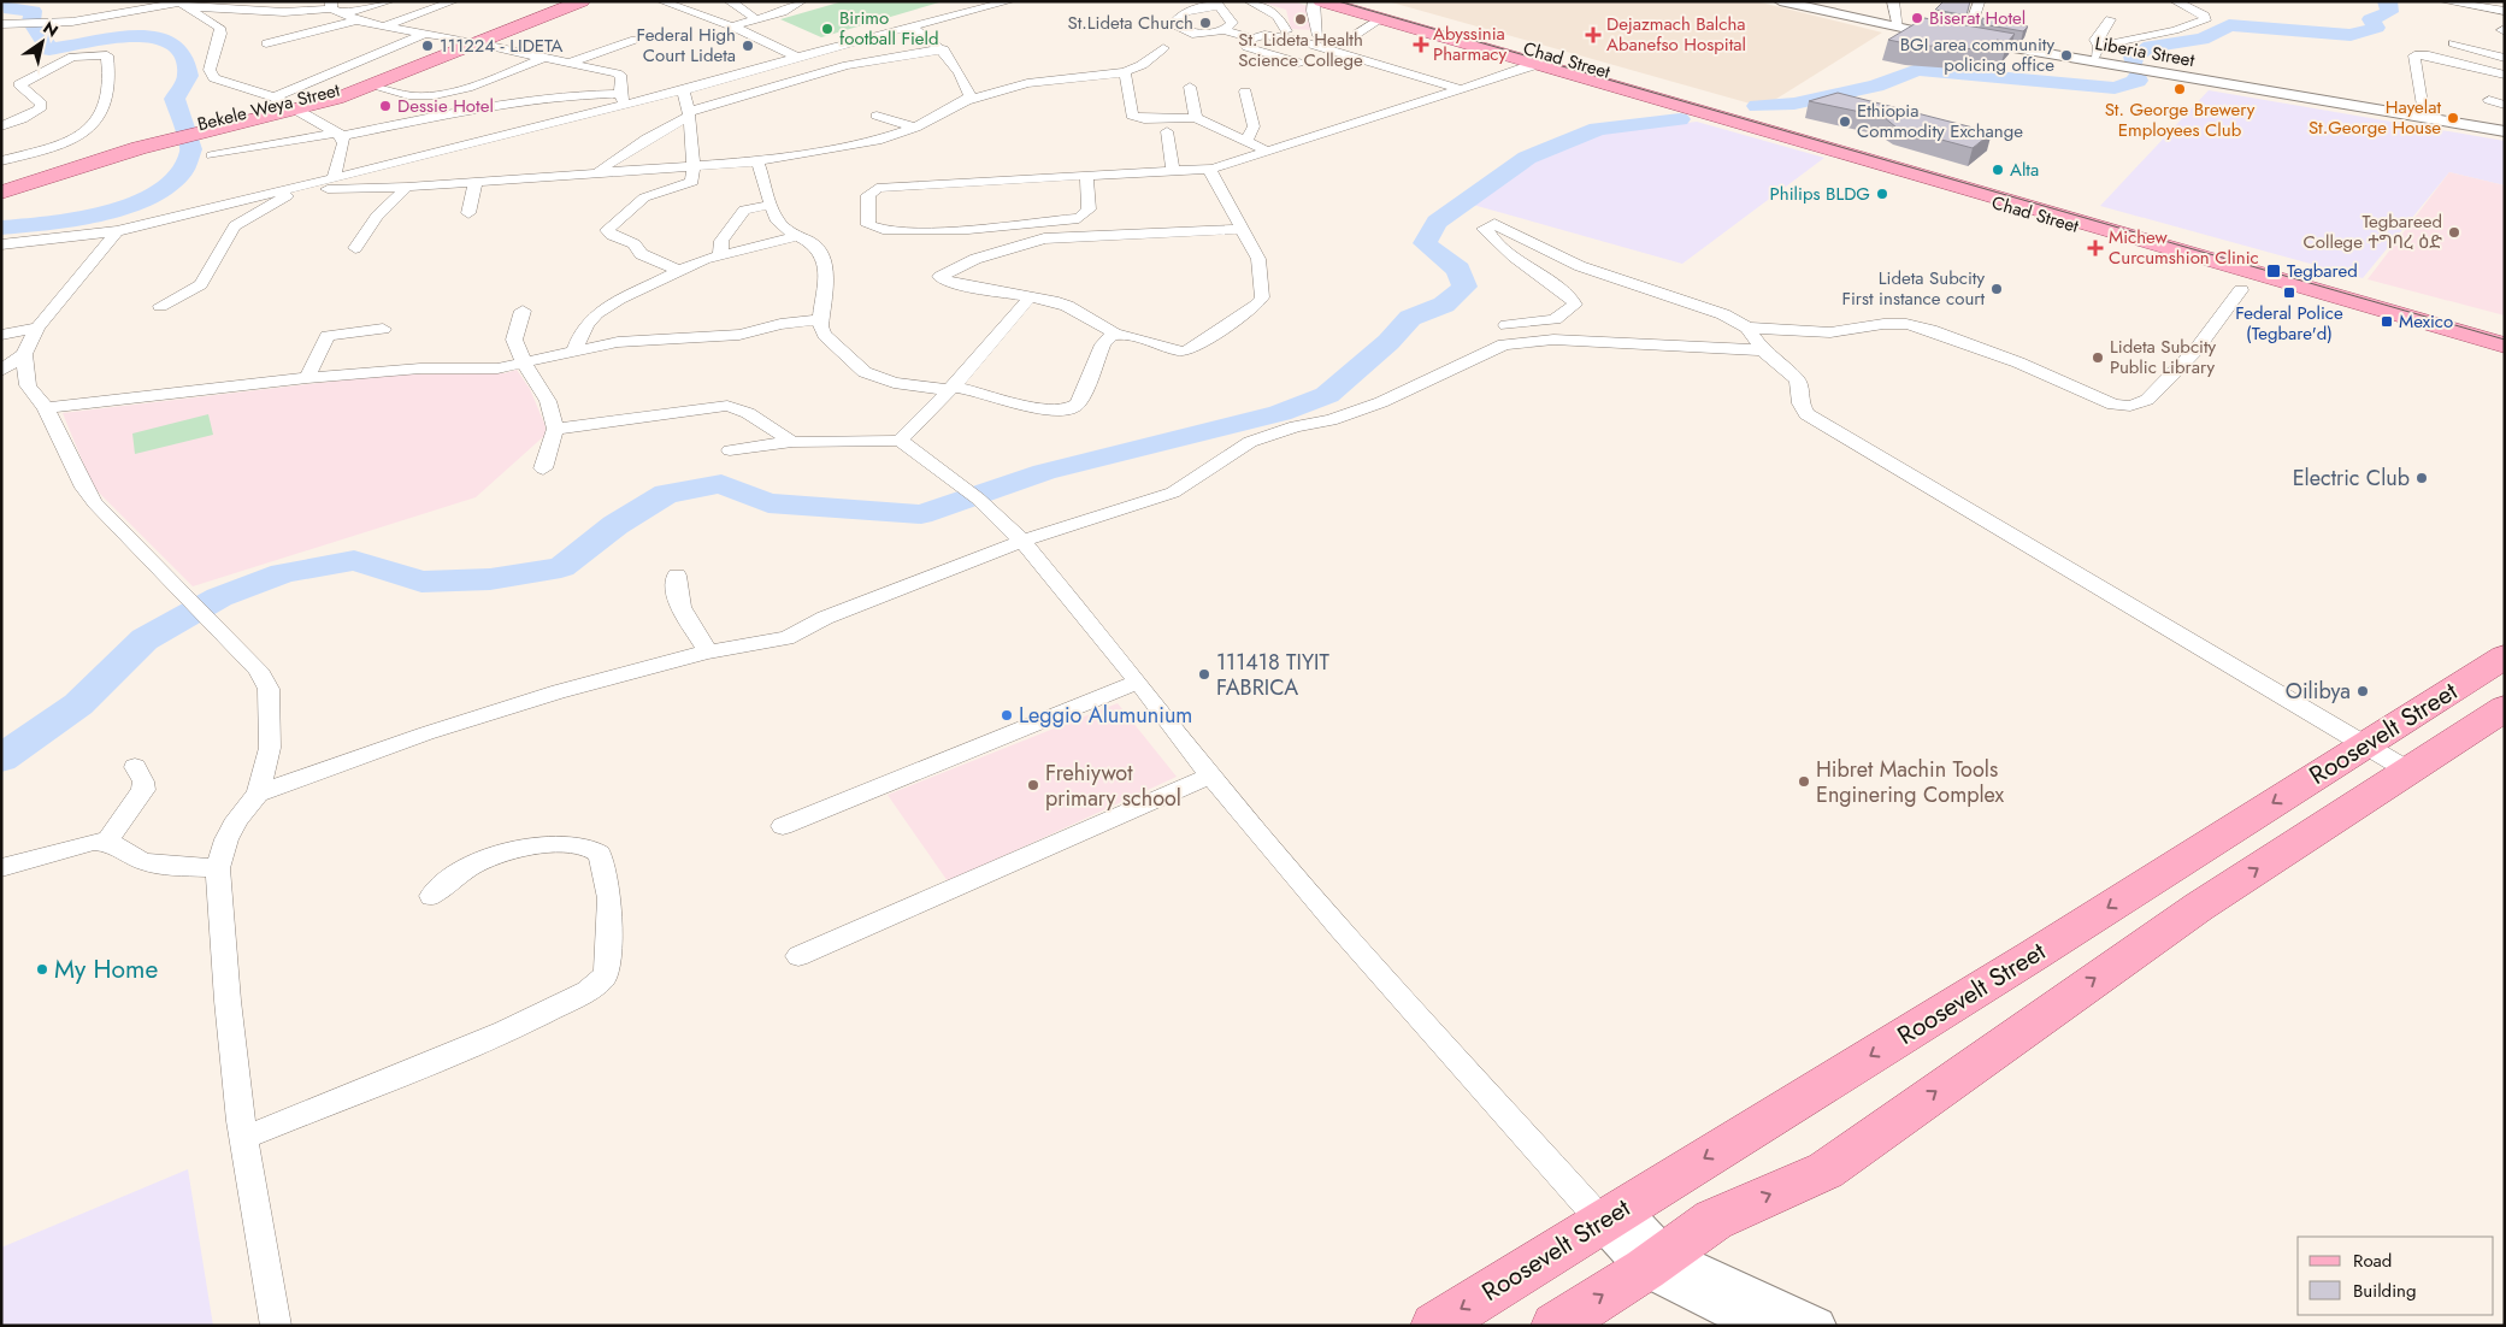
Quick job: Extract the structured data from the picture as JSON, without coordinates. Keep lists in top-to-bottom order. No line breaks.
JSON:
{"streets":{"main road":["Chad Street","Bekele Weya Street","Roosevelt Street"],"street":["Liberia Street"]},"places":{"other":["Biserat Hotel","St. Lideta Health Science College","St.Lideta Church","Birimo football Field","111224 - LIDETA","Federal High Court Lideta","BGI area community policing office","St. George Brewery Employees Club","Dessie Hotel","Hayelat St.George House","Ethiopia Commodity Exchange","Alta","Philips BLDG","Tegbareed College ተግባረ ዕድ","Lideta Subcity First instance court","Lideta Subcity Public Library","Electric Club","111418 TIYIT FABRICA","Oilibya","Leggio Alumunium","Hibret Machin Tools Enginering Complex","Frehiywot primary school","My Home"],"health":["Dejazmach Balcha Abanefso Hospital","Abyssinia Pharmacy","Michew Curcumshion Clinic"],"transit":["Tegbared","Federal Police (Tegbare'd)","Mexico"]},"legend":["Road","Building"],"north":"top right"}
